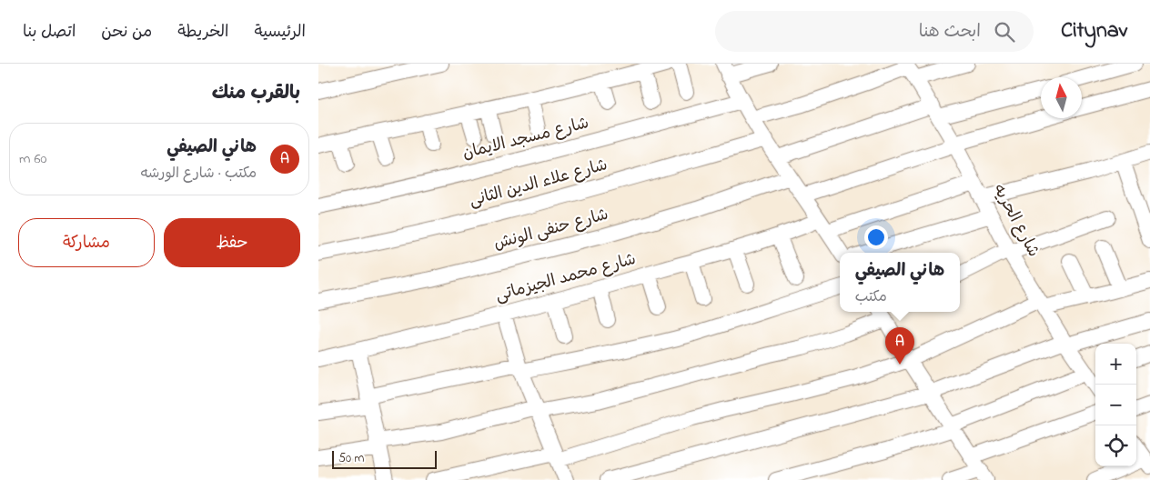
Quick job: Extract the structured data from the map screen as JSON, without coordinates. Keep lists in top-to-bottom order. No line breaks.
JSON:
{"streets":{"street":["شارع مسجد الايمان","شارع علاء الدين الثانى","شارع الحريه","شارع حنفى الونش","شارع محمد الجيزماتى"]},"crossings":[["شارع الحريه","شارع محمد الجيزماتى"]],"scale_bar":"50 m","north":"top","page":{"header":"Citynav","search":"ابحث هنا","nav":["الرئيسية","الخريطة","من نحن","اتصل بنا"],"heading":"بالقرب منك","list":[{"mark":"A","name":"هاني الصيفي","note":"مكتب · شارع الورشه","value":"60 m"}],"buttons":["حفظ","مشاركة"],"popup":["هاني الصيفي","مكتب"],"pins":"A","map_buttons":["+","−"],"scale":"50 m"}}
